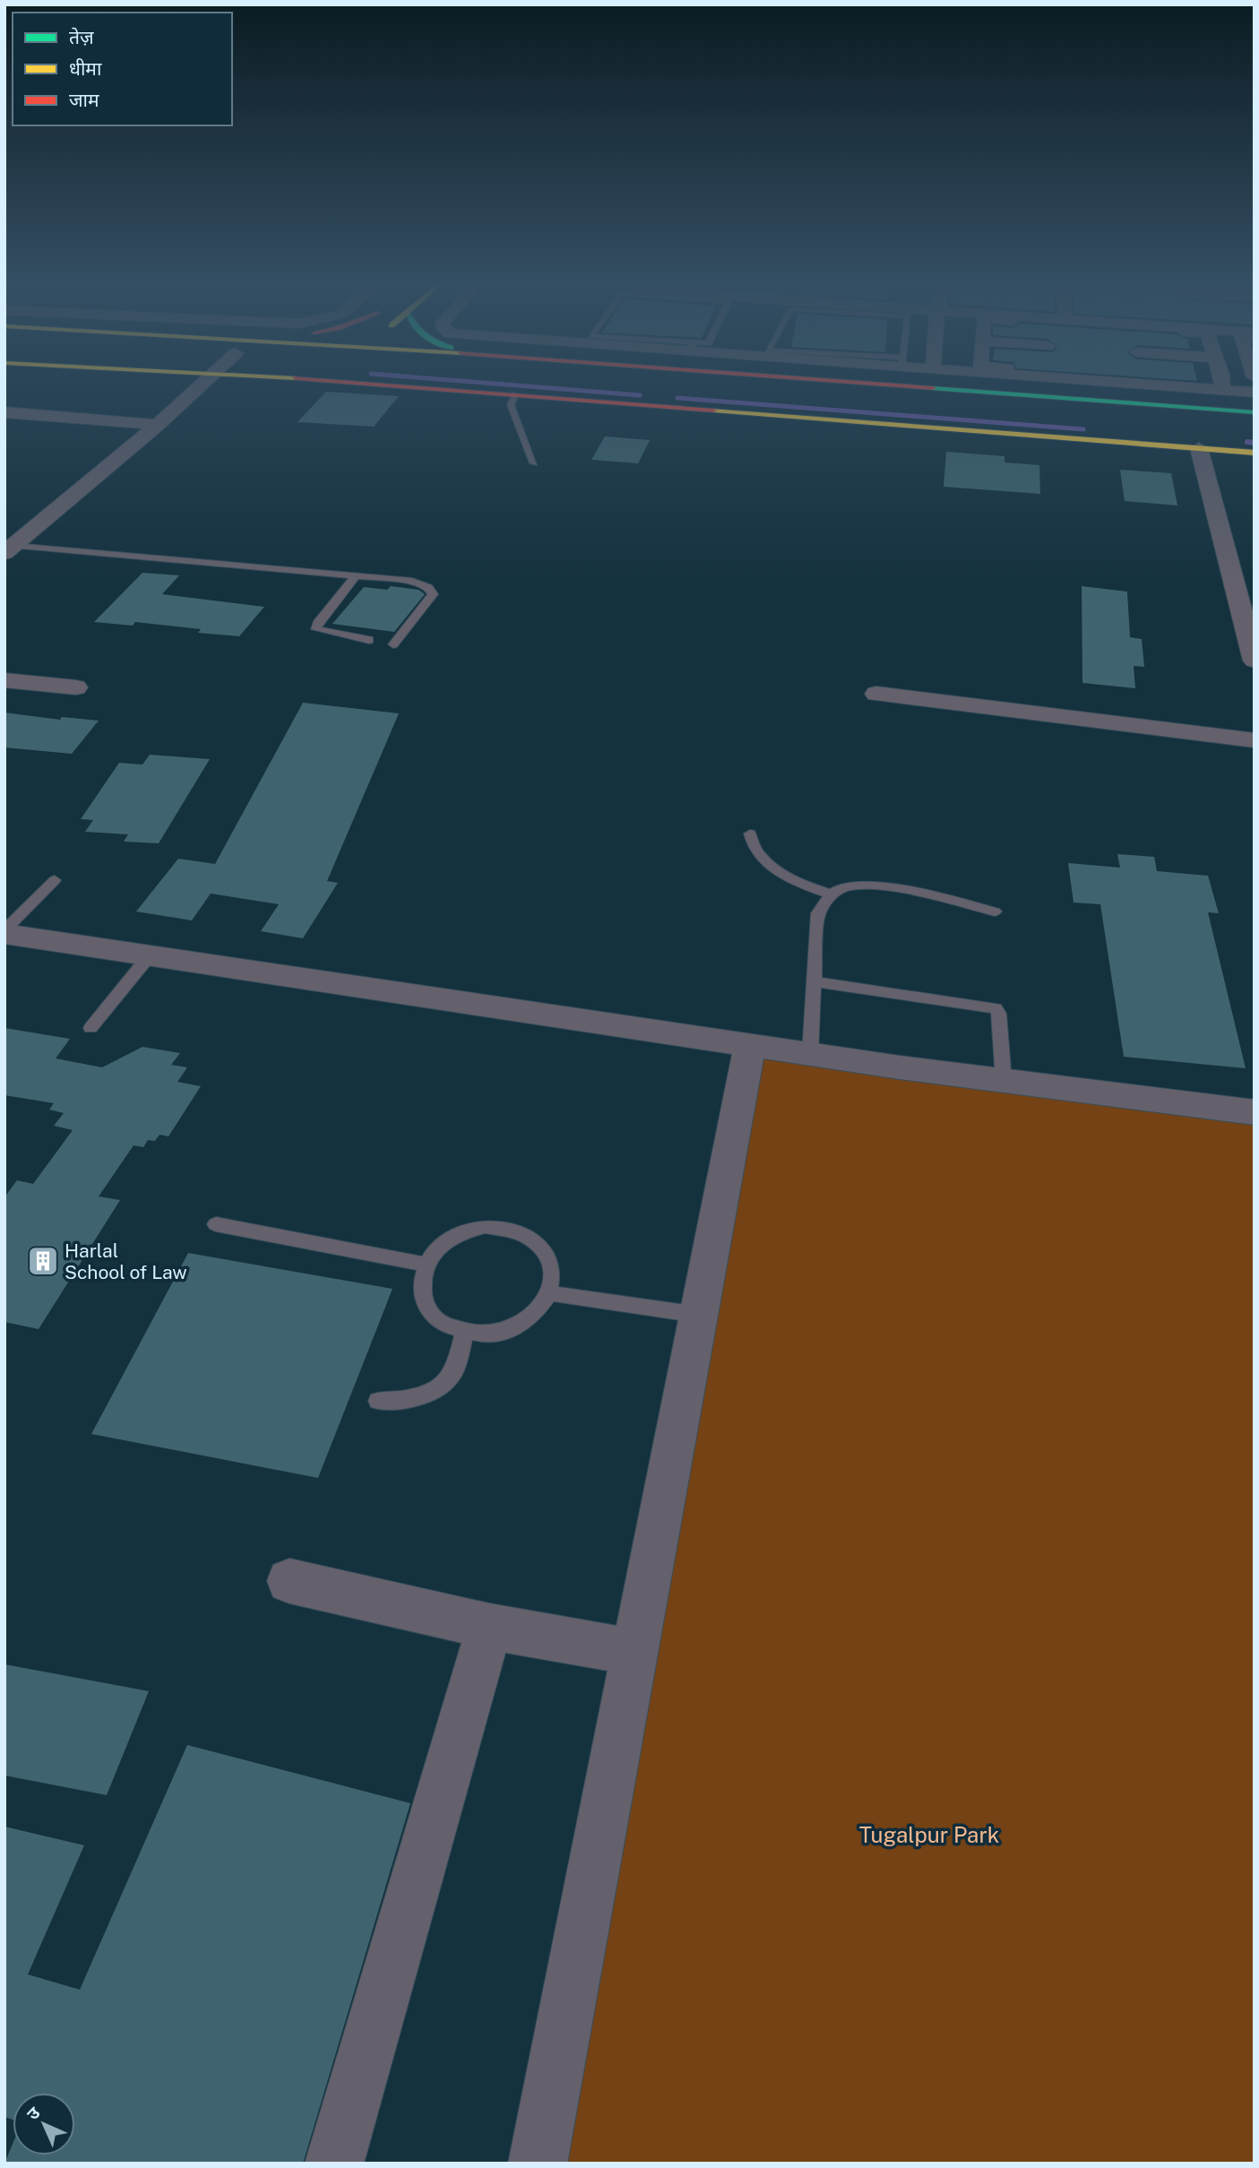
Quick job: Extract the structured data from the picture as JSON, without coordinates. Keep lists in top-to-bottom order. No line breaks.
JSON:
{"parks":["Tugalpur Park"],"places":{"building":["Harlal School of Law"]},"legend":["तेज़","धीमा","जाम"],"north":"top left"}
